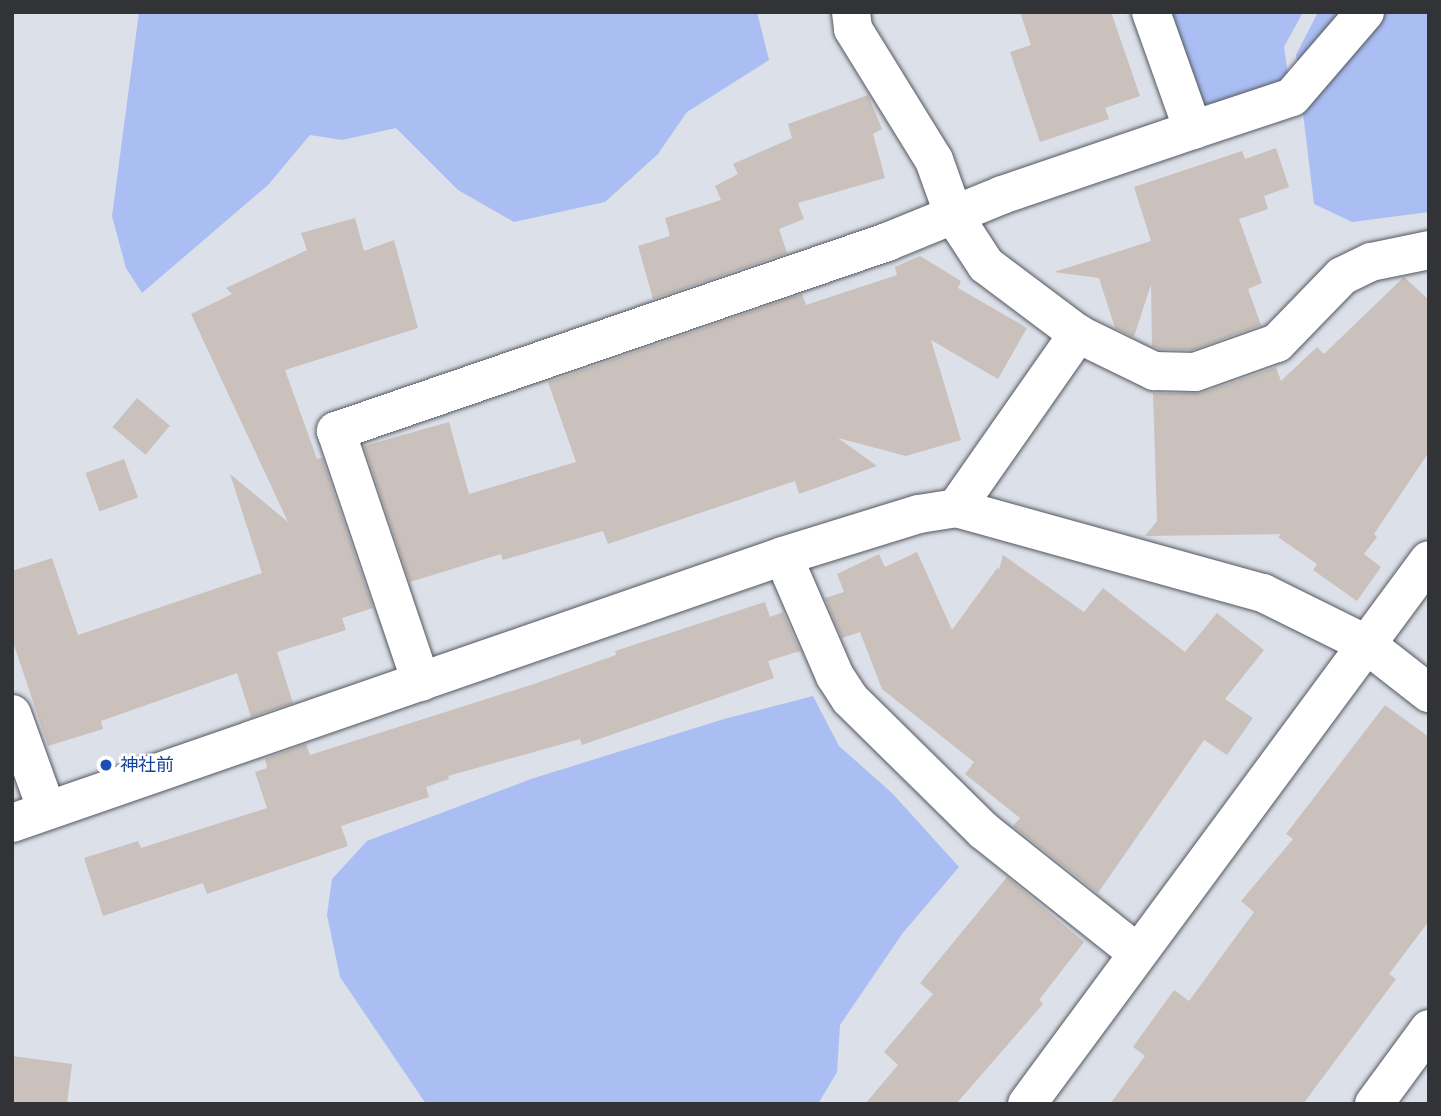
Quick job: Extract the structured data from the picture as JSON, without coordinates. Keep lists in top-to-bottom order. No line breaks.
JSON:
{"places":["神社前"]}
